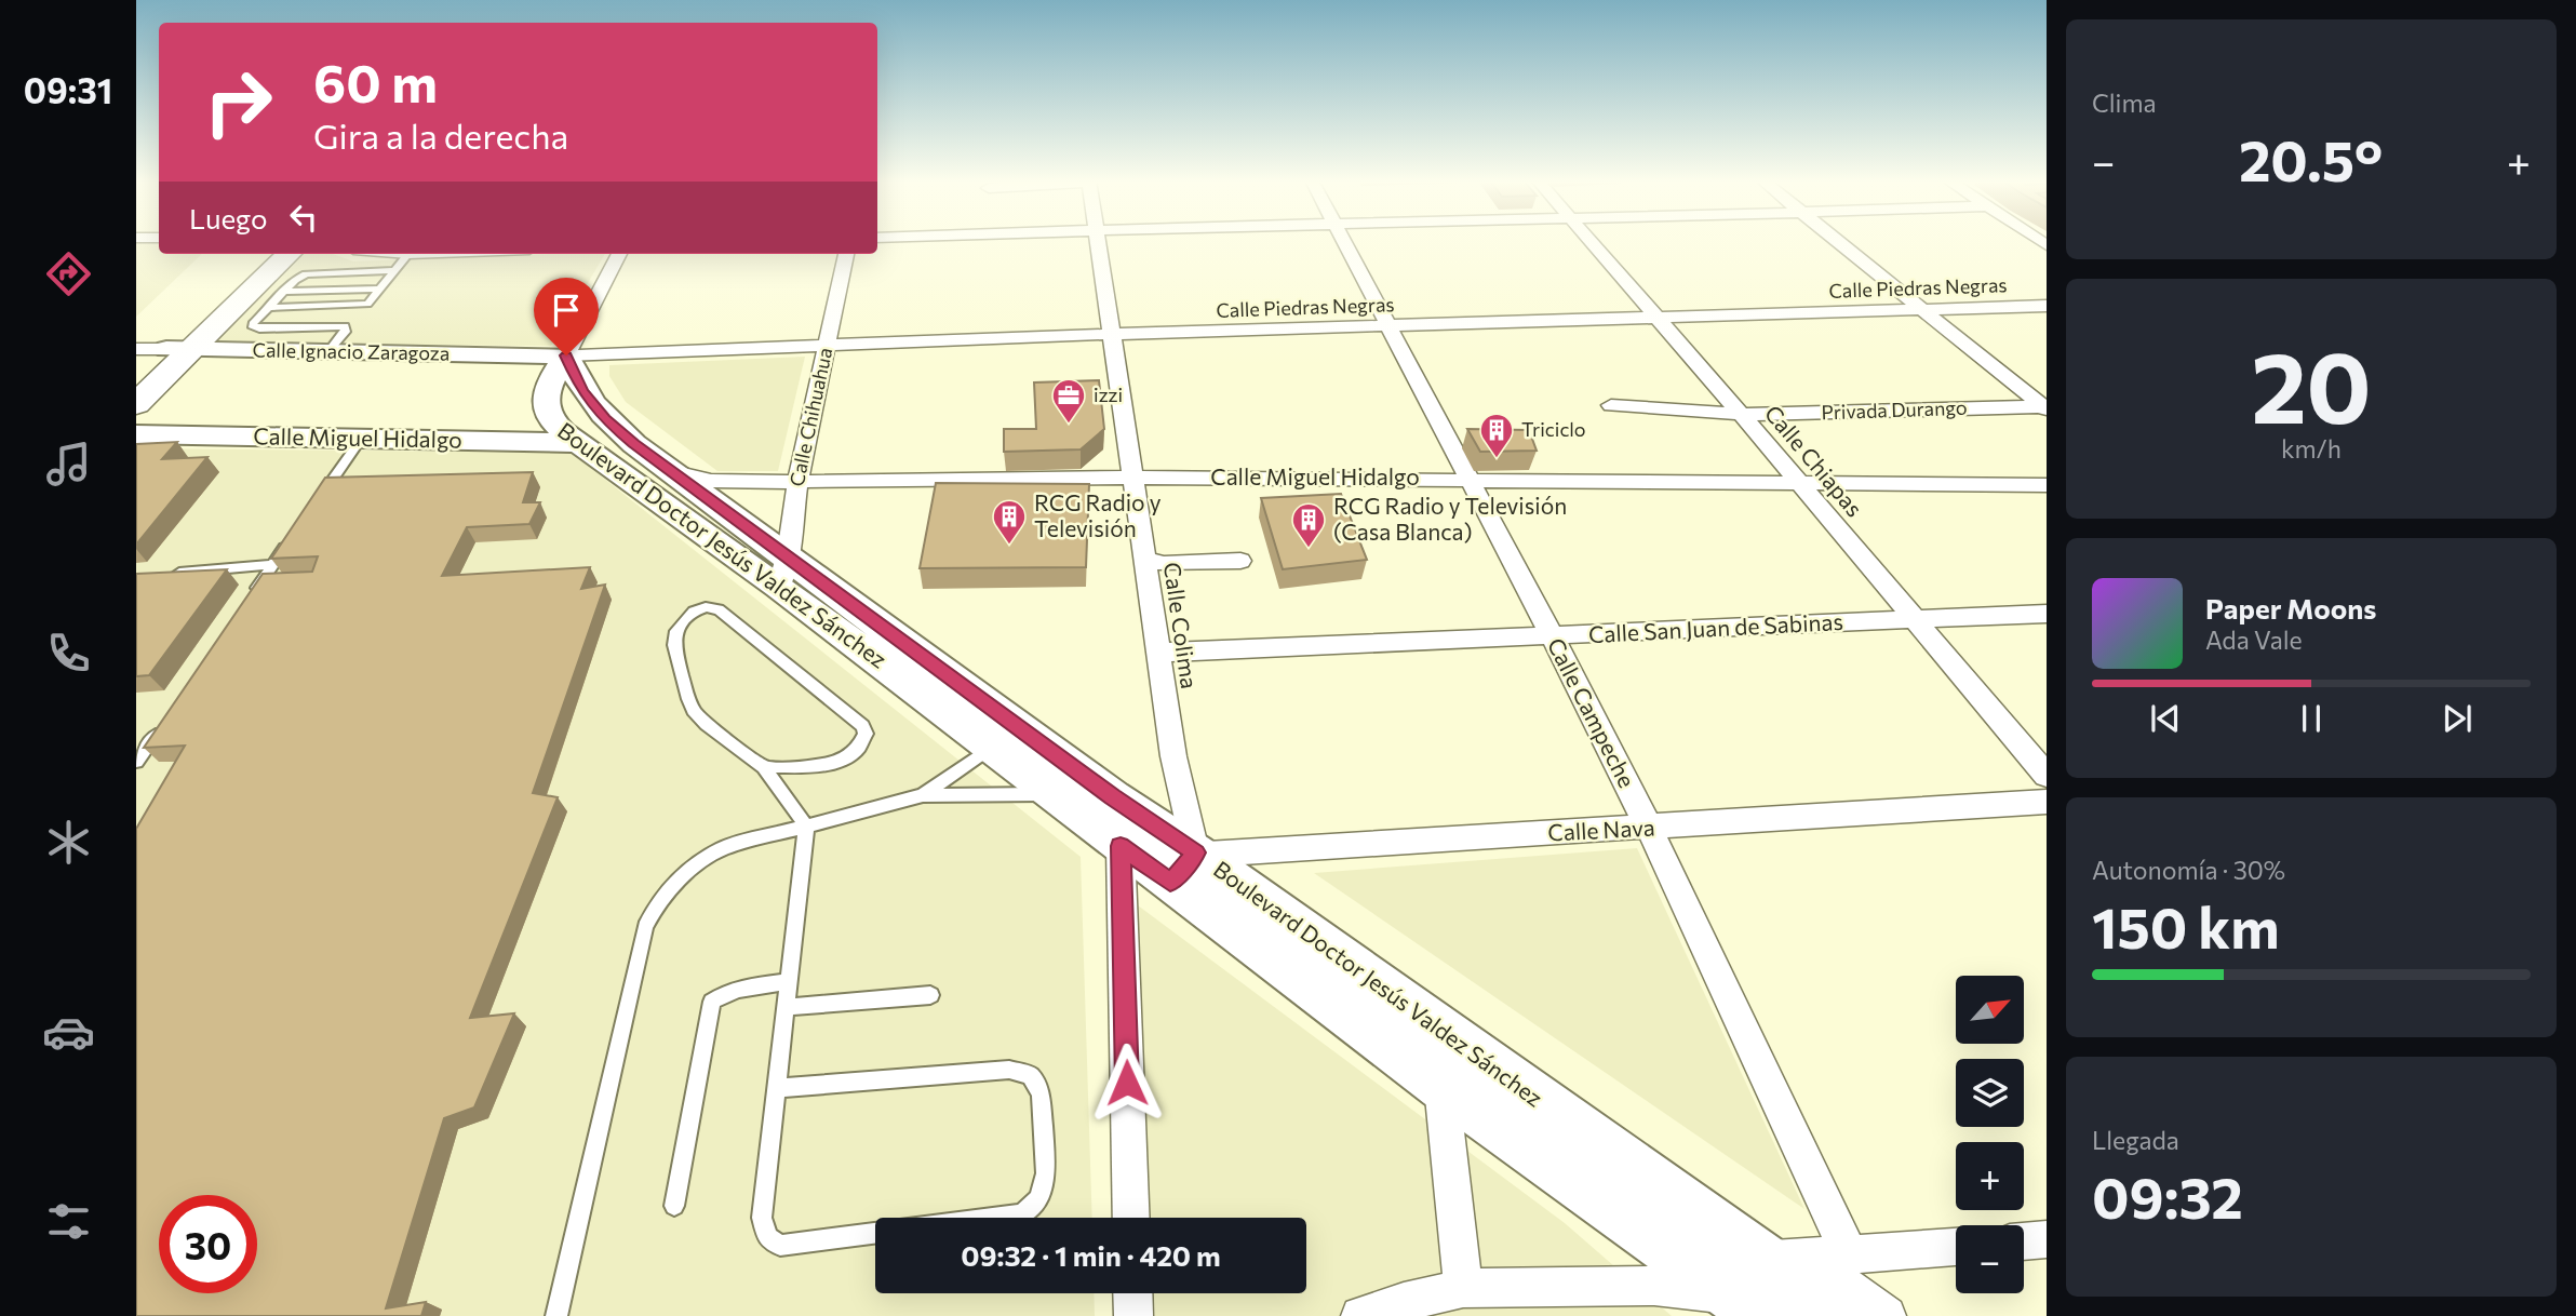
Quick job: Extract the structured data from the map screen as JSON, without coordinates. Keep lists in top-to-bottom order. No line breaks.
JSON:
{"streets":{"main road":["Calle Ignacio Zaragoza","Calle Miguel Hidalgo","Boulevard Doctor Jesús Valdez Sánchez"],"street":["Calle Piedras Negras","Privada Durango","Calle Chihuahua","Calle Chiapas","Calle Colima","Calle San Juan de Sabinas","Calle Campeche","Calle Nava"]},"crossings":[["Calle Piedras Negras","Calle Ignacio Zaragoza"],["Calle Piedras Negras","Calle Chihuahua"],["Calle Piedras Negras","Calle Chiapas"],["Calle Piedras Negras","Boulevard Doctor Jesús Valdez Sánchez"],["Calle Piedras Negras","Calle Colima"],["Calle Piedras Negras","Calle Campeche"],["Calle Ignacio Zaragoza","Boulevard Doctor Jesús Valdez Sánchez"],["Privada Durango","Calle Chiapas"],["Calle Chihuahua","Calle Miguel Hidalgo"],["Calle Chihuahua","Boulevard Doctor Jesús Valdez Sánchez"],["Calle Miguel Hidalgo","Calle Chiapas"],["Calle Miguel Hidalgo","Boulevard Doctor Jesús Valdez Sánchez"],["Calle Miguel Hidalgo","Calle Colima"],["Calle Miguel Hidalgo","Calle Campeche"],["Calle Chiapas","Calle San Juan de Sabinas"],["Boulevard Doctor Jesús Valdez Sánchez","Calle Colima"],["Boulevard Doctor Jesús Valdez Sánchez","Calle Nava"],["Calle Colima","Calle San Juan de Sabinas"],["Calle Colima","Calle Nava"],["Calle San Juan de Sabinas","Calle Campeche"],["Calle Campeche","Calle Nava"]],"places":{"office":["izzi"],"building":["Triciclo","RCG Radio y Televisión","RCG Radio y Televisión (Casa Blanca)"]},"north":"top right","page":{"tabs":"09:31","tile":["Clima",["20","km/h"],["Autonomía · 30%","150 km"],["Llegada","09:32"]],"turn":["60 m","Gira a la derecha"],"heat":["−","20.5°","+"],"then":"Luego","song":["Paper Moons","Ada Vale"],"map_buttons":["+","−"],"limit":"30","trip":"09:32 · 1 min · 420 m"}}
